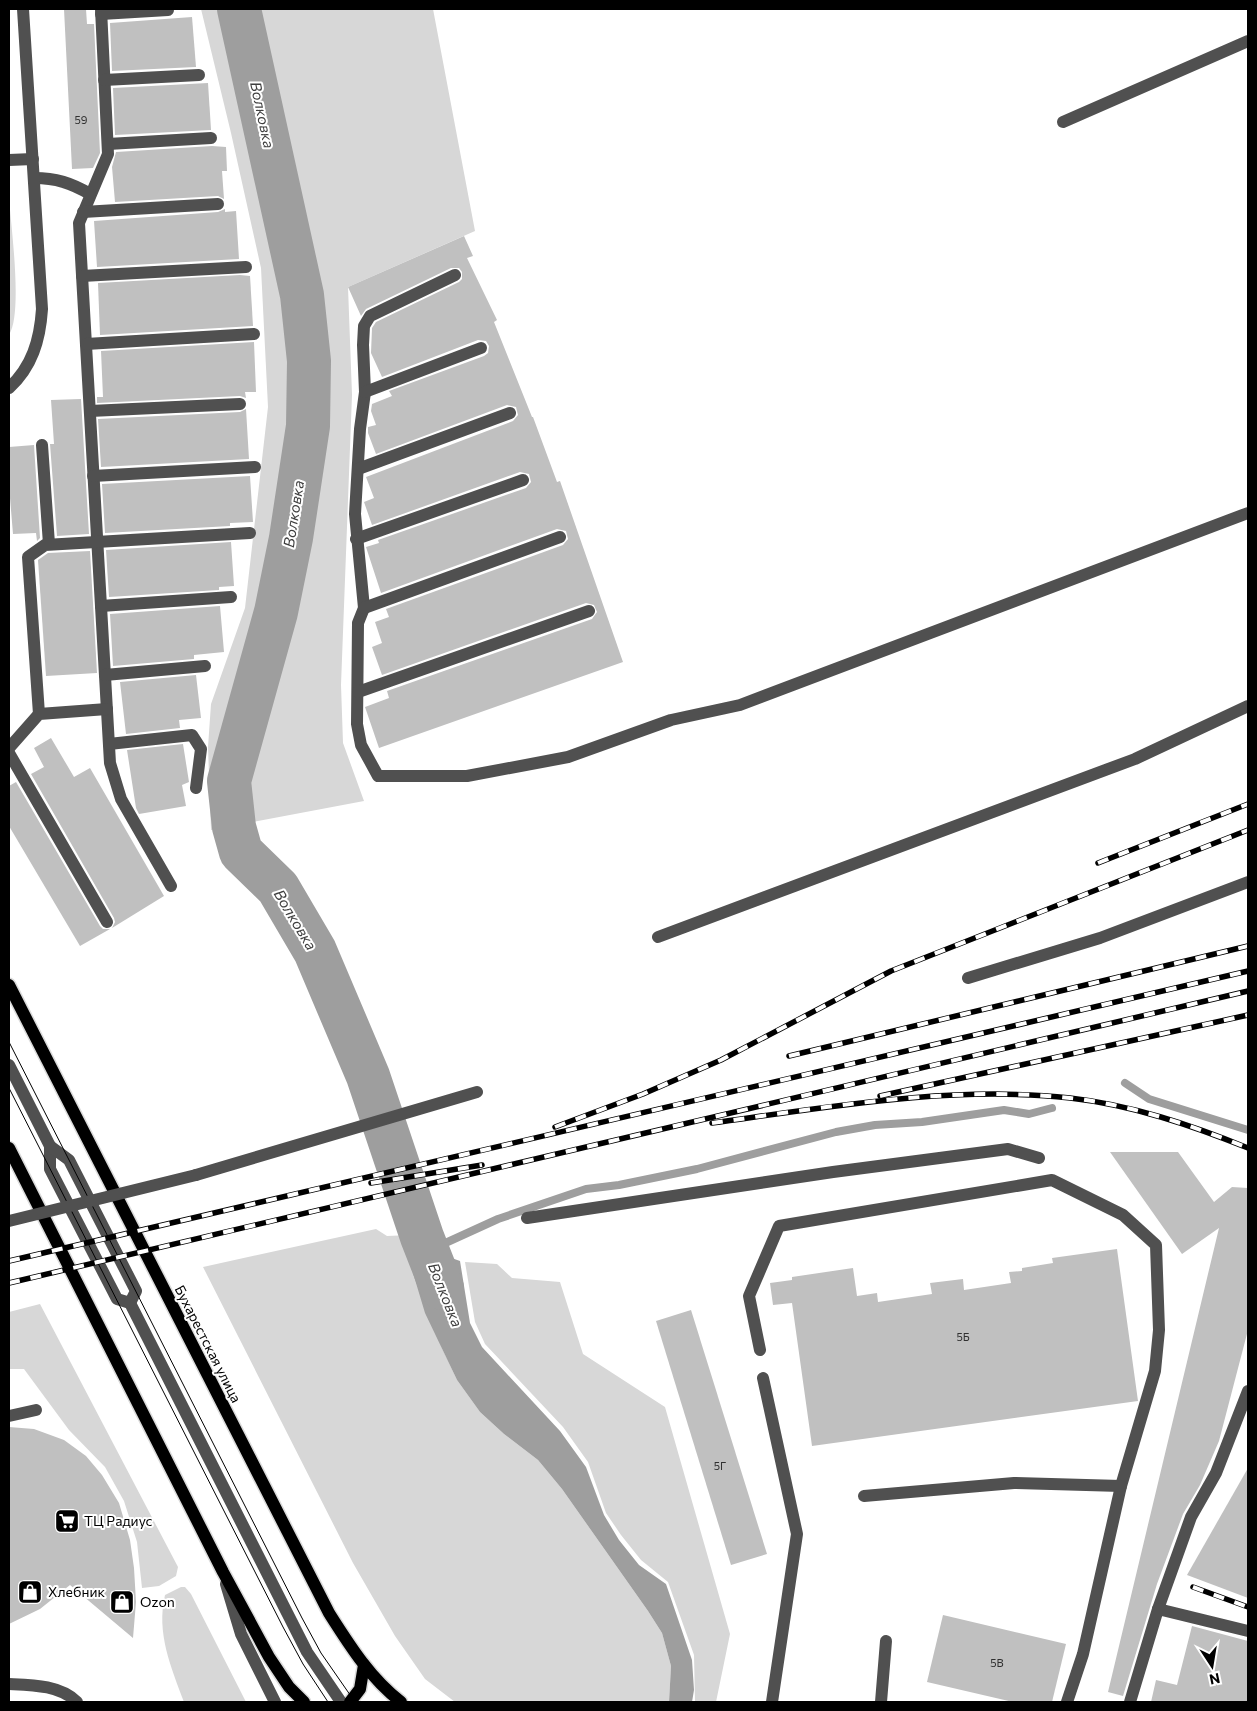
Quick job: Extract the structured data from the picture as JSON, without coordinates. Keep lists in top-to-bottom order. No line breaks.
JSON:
{"streets":{"main road":["Бухарестская улица"]},"water":["Волковка"],"places":{"supermarket":["ТЦ Радиус"],"shop":["Хлебник","Ozon"]},"house_numbers":["59","5Б","5Г","5В"],"north":"bottom"}
